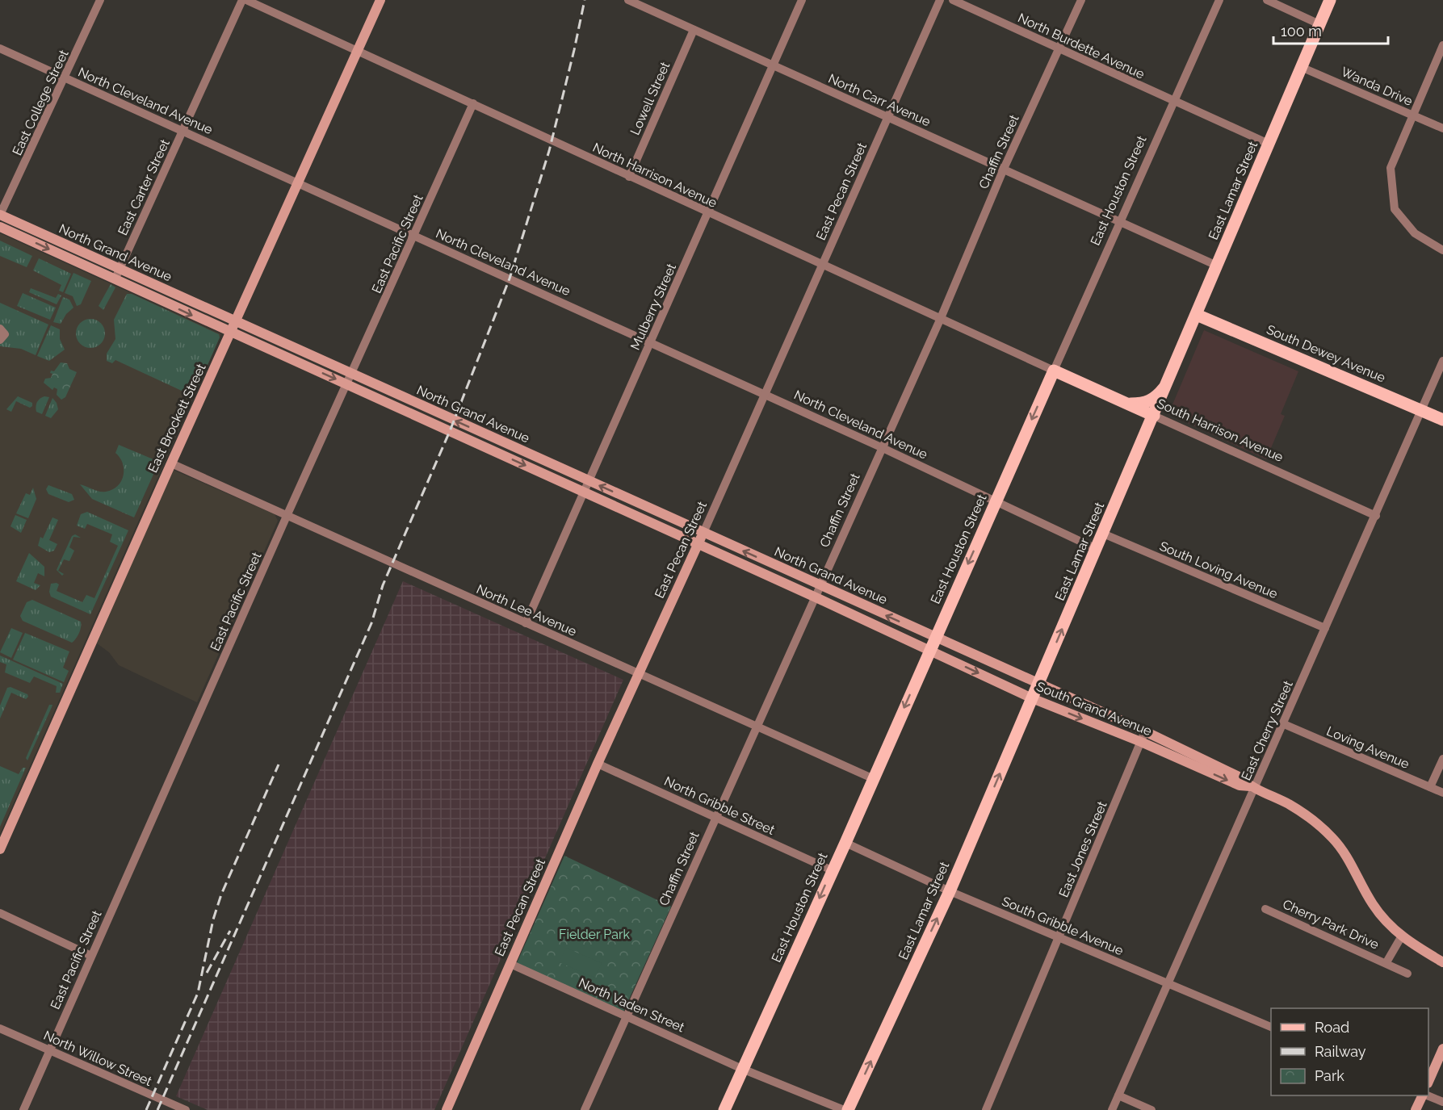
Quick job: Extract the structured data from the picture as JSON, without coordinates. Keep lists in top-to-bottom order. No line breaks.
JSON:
{"streets":{"main road":["East Houston Street","East Lamar Street","South Dewey Avenue","South Harrison Avenue"],"street":["North Burdette Avenue","Wanda Drive","Lowell Street","North Carr Avenue","North Cleveland Avenue","East College Street","Chaffin Street","North Harrison Avenue","East Carter Street","East Pecan Street","East Pacific Street","North Grand Avenue","Mulberry Street","East Brockett Street","South Loving Avenue","North Lee Avenue","South Grand Avenue","East Cherry Street","Loving Avenue","North Gribble Street","East Jones Street","Cherry Park Drive","South Gribble Avenue","North Vaden Street","North Willow Street"]},"crossings":[["North Burdette Avenue","Chaffin Street"],["North Burdette Avenue","East Houston Street"],["North Burdette Avenue","East Lamar Street"],["Wanda Drive","East Lamar Street"],["Lowell Street","North Carr Avenue"],["Lowell Street","North Harrison Avenue"],["North Carr Avenue","Chaffin Street"],["North Carr Avenue","East Houston Street"],["North Carr Avenue","East Lamar Street"],["North Carr Avenue","East Pecan Street"],["North Carr Avenue","Mulberry Street"],["North Cleveland Avenue","East College Street"],["North Cleveland Avenue","Chaffin Street"],["North Cleveland Avenue","East Carter Street"],["North Cleveland Avenue","East Houston Street"],["North Cleveland Avenue","East Lamar Street"],["North Cleveland Avenue","East Pecan Street"],["North Cleveland Avenue","East Pacific Street"],["North Cleveland Avenue","Mulberry Street"],["North Cleveland Avenue","East Brockett Street"],["East College Street","North Grand Avenue"],["Chaffin Street","North Harrison Avenue"],["Chaffin Street","North Grand Avenue"],["Chaffin Street","North Lee Avenue"],["Chaffin Street","North Gribble Street"],["Chaffin Street","North Vaden Street"],["North Harrison Avenue","East Houston Street"],["North Harrison Avenue","East Pecan Street"],["North Harrison Avenue","East Pacific Street"],["North Harrison Avenue","Mulberry Street"],["North Harrison Avenue","East Brockett Street"],["North Harrison Avenue","South Harrison Avenue"],["East Carter Street","North Grand Avenue"],["East Houston Street","North Grand Avenue"],["East Houston Street","South Harrison Avenue"],["East Houston Street","North Lee Avenue"],["East Houston Street","South Grand Avenue"],["East Houston Street","North Gribble Street"],["East Houston Street","South Gribble Avenue"],["East Houston Street","North Vaden Street"],["East Lamar Street","South Dewey Avenue"],["East Lamar Street","South Harrison Avenue"],["East Lamar Street","South Loving Avenue"],["East Lamar Street","South Grand Avenue"],["East Lamar Street","South Gribble Avenue"],["East Pecan Street","North Grand Avenue"],["East Pecan Street","North Lee Avenue"],["East Pecan Street","North Gribble Street"],["East Pecan Street","North Vaden Street"],["East Pacific Street","North Grand Avenue"],["East Pacific Street","North Lee Avenue"],["East Pacific Street","North Willow Street"],["North Grand Avenue","Mulberry Street"],["North Grand Avenue","East Brockett Street"],["North Grand Avenue","South Grand Avenue"],["Mulberry Street","North Lee Avenue"],["South Dewey Avenue","East Cherry Street"],["East Brockett Street","North Lee Avenue"],["South Harrison Avenue","East Cherry Street"],["South Loving Avenue","East Cherry Street"],["South Grand Avenue","East Cherry Street"],["South Grand Avenue","East Jones Street"],["South Grand Avenue","Cherry Park Drive"],["East Cherry Street","Loving Avenue"],["East Cherry Street","South Gribble Avenue"],["East Jones Street","South Gribble Avenue"]],"one_way":["East Houston Street","East Lamar Street"],"parks":["Fielder Park"],"legend":["Road","Railway","Park"],"scale_bar":"100 m"}
